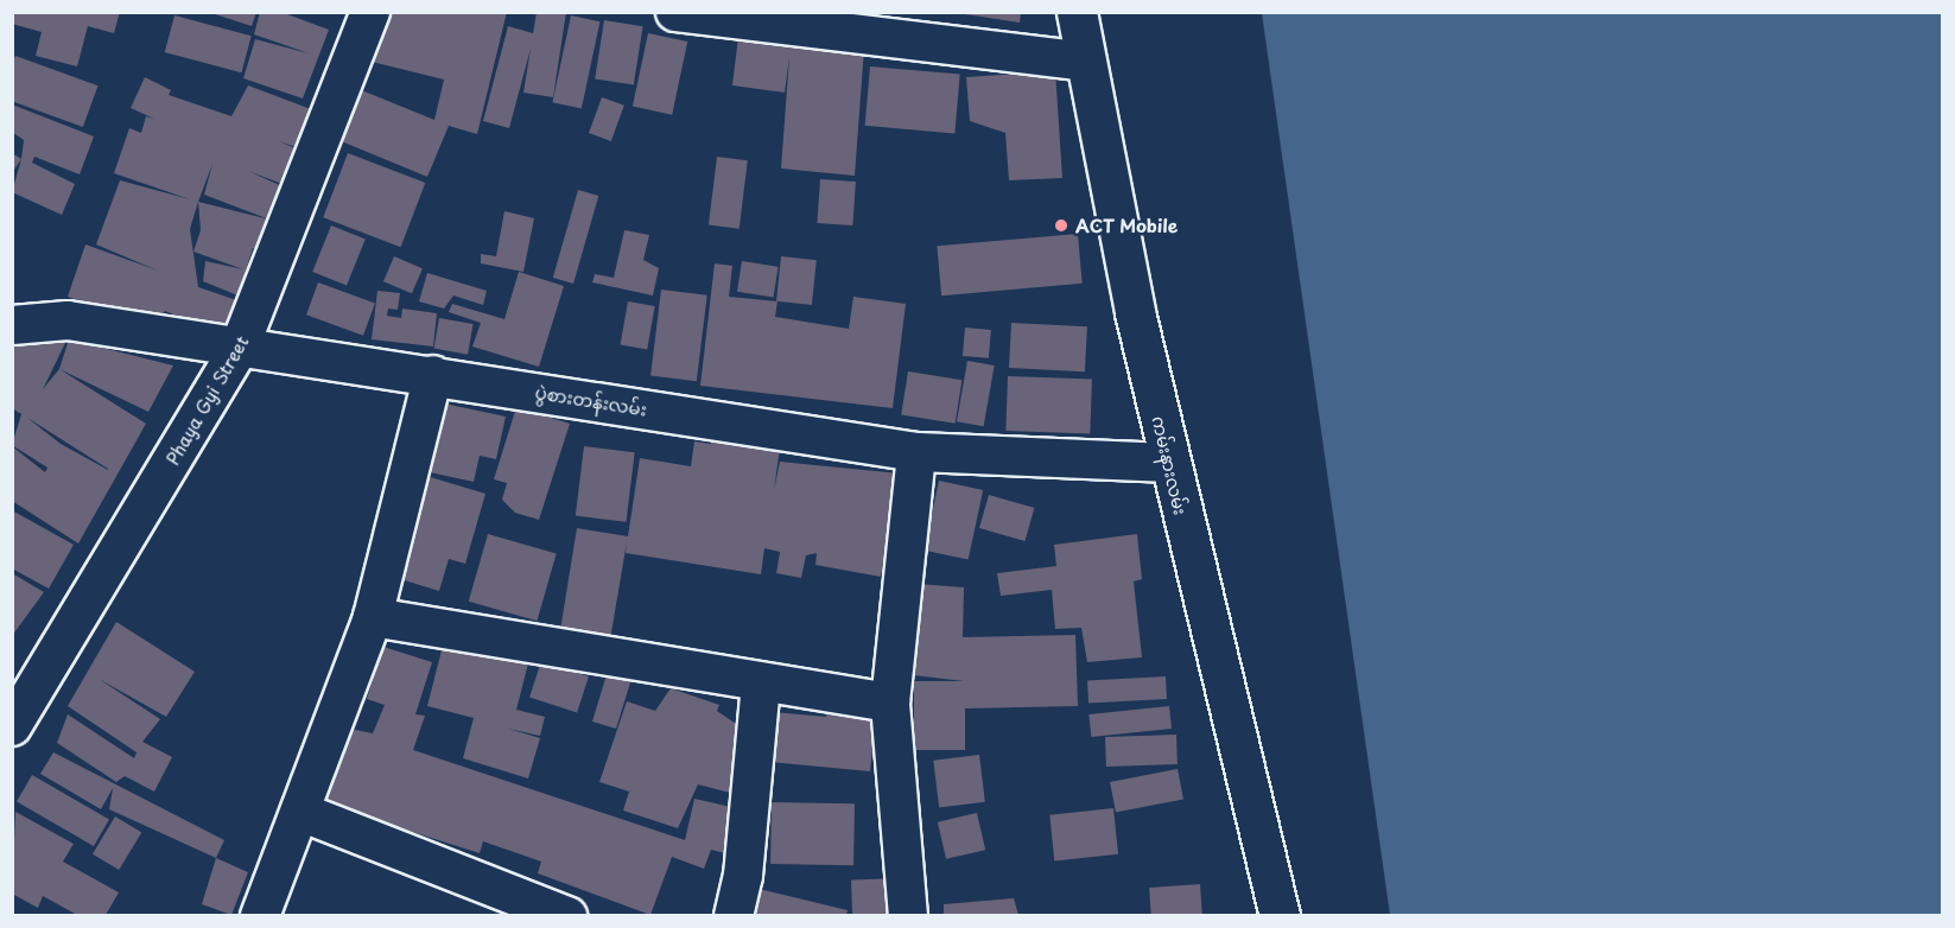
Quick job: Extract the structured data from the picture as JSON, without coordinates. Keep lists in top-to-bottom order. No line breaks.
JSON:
{"streets":{"street":["Phaya Gyi Street","ပွဲစားတန်းလမ်း","ကမ်းနားလမ်း"]},"crossings":[["Phaya Gyi Street","ပွဲစားတန်းလမ်း"],["ပွဲစားတန်းလမ်း","ကမ်းနားလမ်း"]],"places":["ACT Mobile"]}
